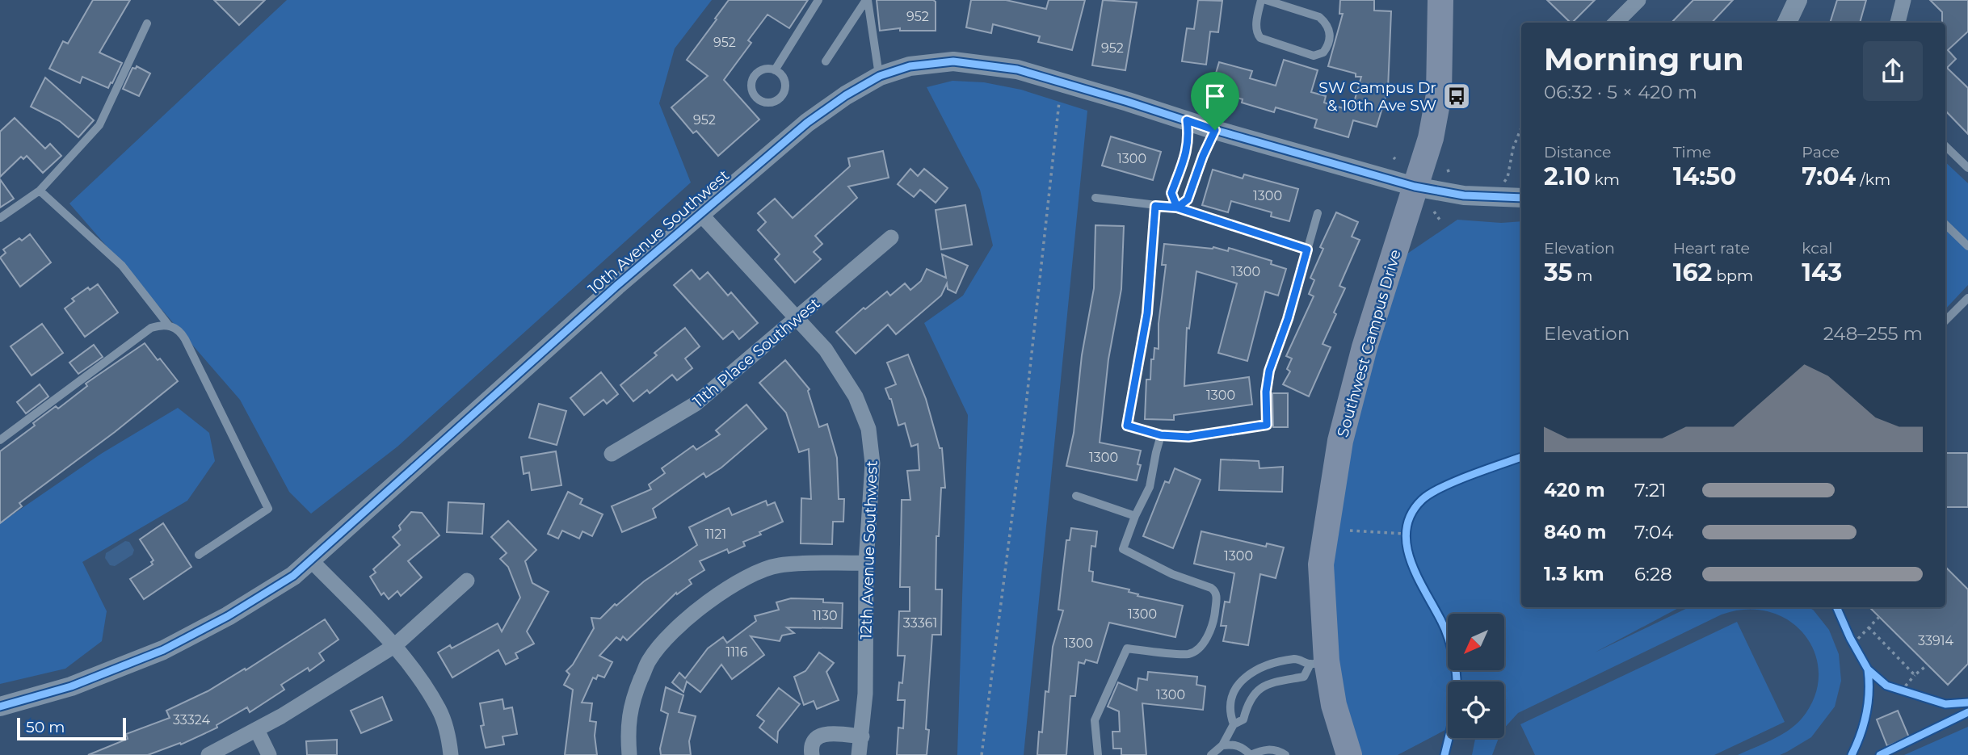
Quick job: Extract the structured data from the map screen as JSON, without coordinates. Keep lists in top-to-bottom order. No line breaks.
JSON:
{"streets":{"main road":["Southwest Campus Drive"],"street":["10th Avenue Southwest","11th Place Southwest","12th Avenue Southwest"]},"crossings":[["10th Avenue Southwest","Southwest Campus Drive"],["10th Avenue Southwest","12th Avenue Southwest"],["11th Place Southwest","12th Avenue Southwest"]],"places":{"bus stop":["SW Campus Dr & 10th Ave SW"]},"house_numbers":["952","952","952","952","1300","1300","1300","1300","1300","1121","1300","1300","1130","33361","33914","1300","1116","1300","33324"],"scale_bar":"50 m","north":"bottom left","page":{"heading":["Morning run","06:32 · 5 × 420 m"],"stats":[["Distance","2.10 km"],["Time","14:50"],["Pace","7:04 /km"],["Elevation","35 m"],["Heart rate","162 bpm"],["kcal","143"]],"chart":["Elevation","248–255 m"],"list":[{"name":"420 m","note":"7:21"},{"name":"840 m","note":"7:04"},{"name":"1.3 km","note":"6:28"}],"scale":"50 m"}}
